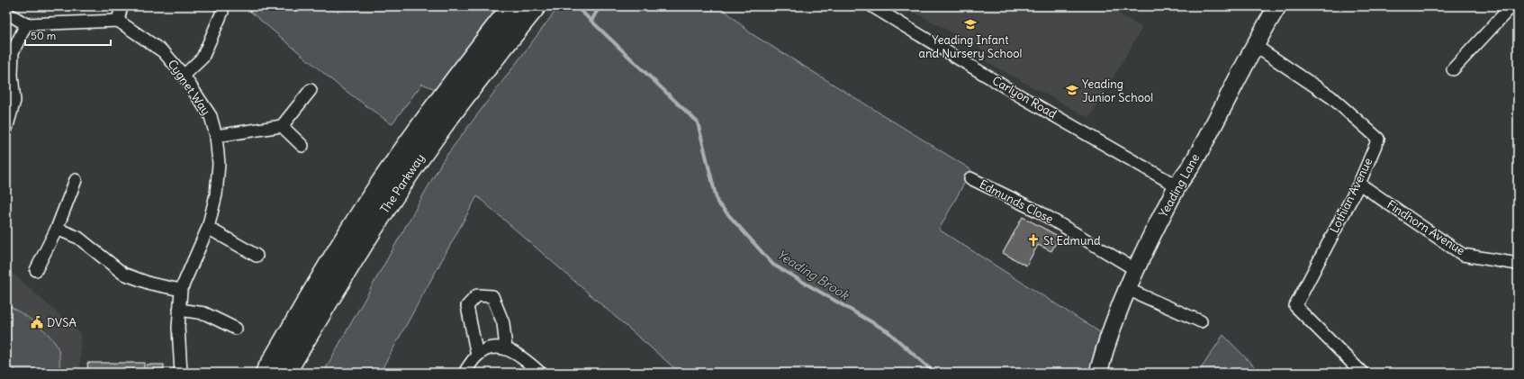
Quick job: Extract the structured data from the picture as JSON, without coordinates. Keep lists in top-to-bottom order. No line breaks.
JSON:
{"streets":{"highway":["The Parkway"],"street":["Cygnet Way","Carlyon Road","Yeading Lane","Lothian Avenue","Edmunds Close","Findhorn Avenue"]},"crossings":[["Carlyon Road","Yeading Lane"],["Yeading Lane","Lothian Avenue"],["Yeading Lane","Edmunds Close"],["Lothian Avenue","Findhorn Avenue"]],"water":["Yeading Brook"],"places":{"school or university":["Yeading Infant and Nursery School","Yeading Junior School"],"church":["St Edmund"],"public building":["DVSA"]},"scale_bar":"50 m"}
